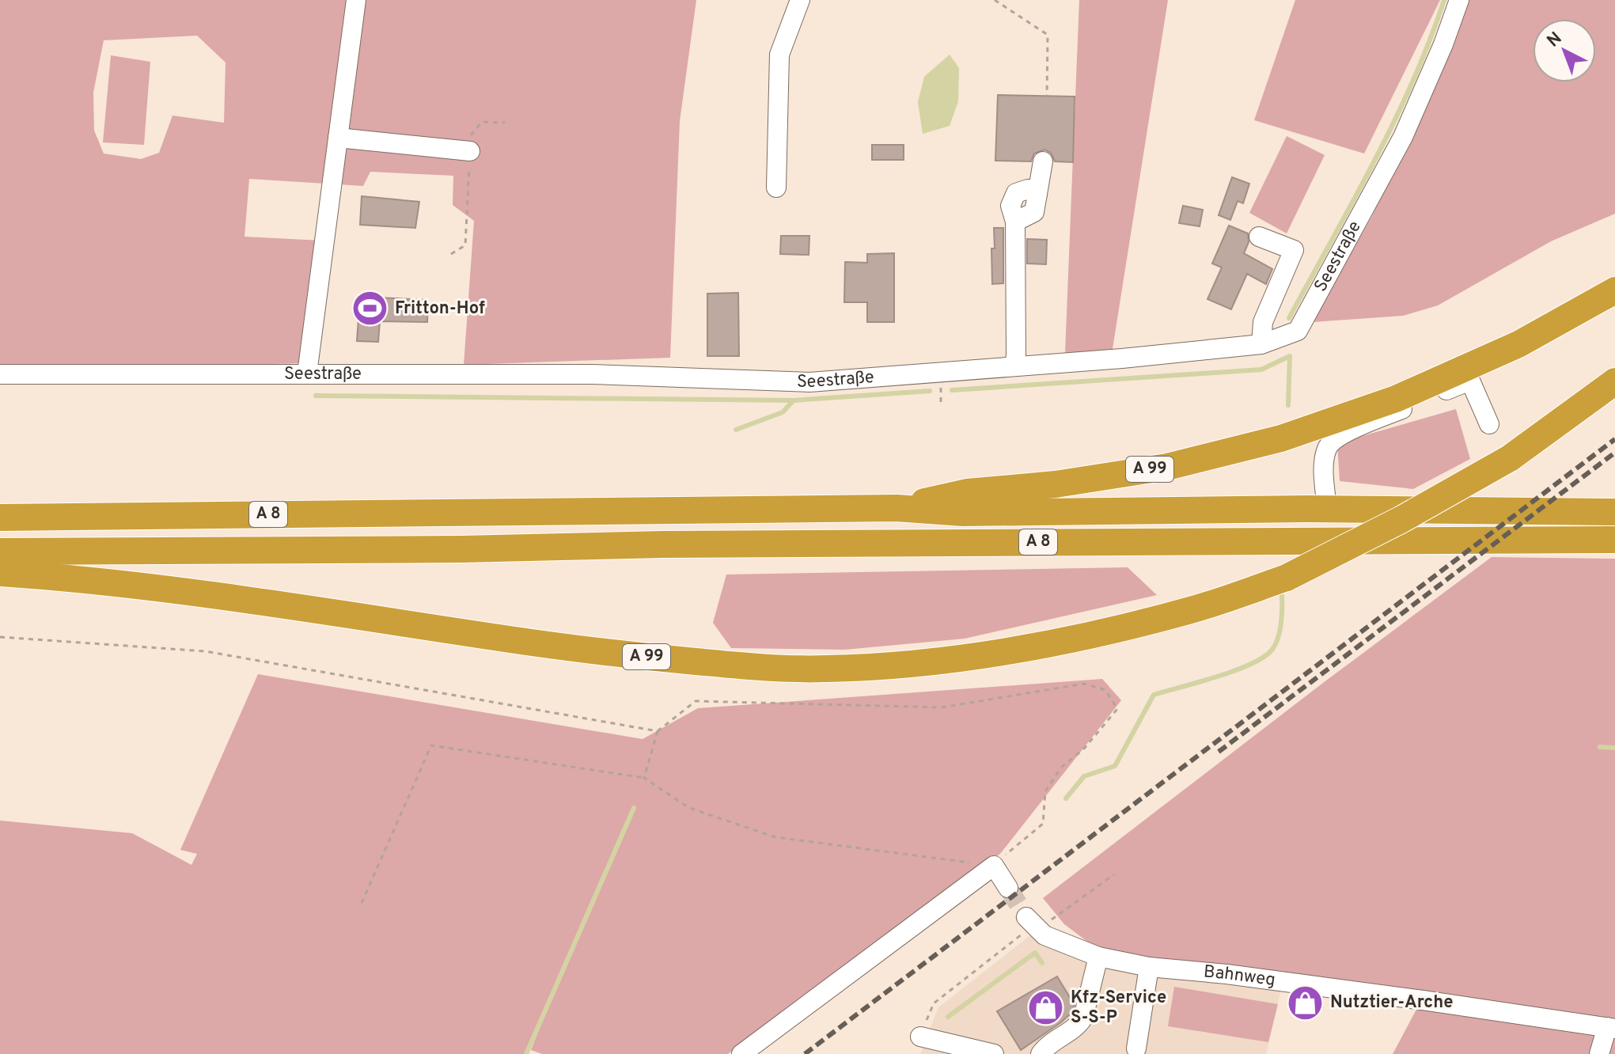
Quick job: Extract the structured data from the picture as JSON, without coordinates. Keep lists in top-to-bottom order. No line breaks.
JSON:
{"streets":{"highway":["A 99","A 8"],"street":["Seestraße","Bahnweg"]},"crossings":[["A 99","A 8"]],"places":{"sports":["Fritton-Hof"],"shop":["Nutztier-Arche","Kfz-Service S-S-P"]},"north":"top left"}
